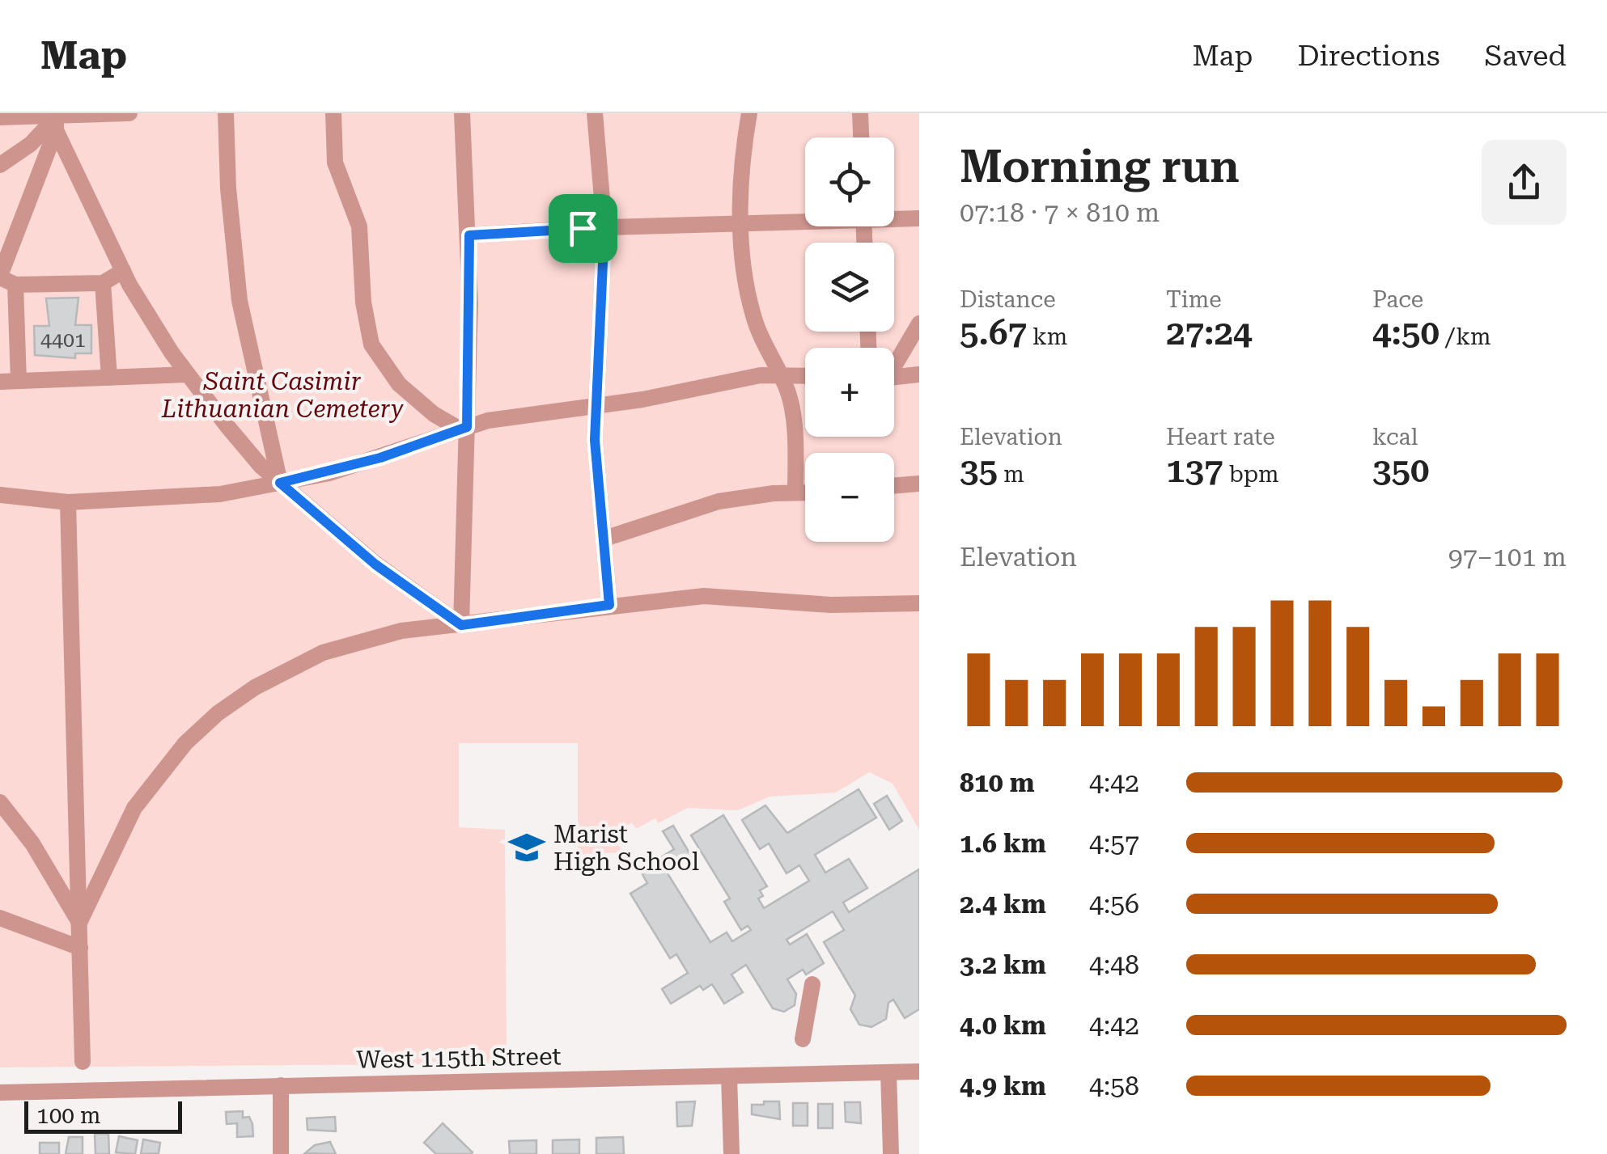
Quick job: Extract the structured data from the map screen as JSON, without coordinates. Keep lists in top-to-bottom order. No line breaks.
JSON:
{"streets":{"street":["West 115th Street"]},"parks":["Saint Casimir Lithuanian Cemetery"],"places":{"school or university":["Marist High School"]},"house_numbers":["4401"],"scale_bar":"100 m","page":{"header":"Map","nav":["Map","Directions","Saved"],"heading":["Morning run","07:18 · 7 × 810 m"],"map_buttons":["+","−"],"stats":[["Distance","5.67 km"],["Time","27:24"],["Pace","4:50 /km"],["Elevation","35 m"],["Heart rate","137 bpm"],["kcal","350"]],"chart":["Elevation","97–101 m"],"list":[{"name":"810 m","note":"4:42"},{"name":"1.6 km","note":"4:57"},{"name":"2.4 km","note":"4:56"},{"name":"3.2 km","note":"4:48"},{"name":"4.0 km","note":"4:42"},{"name":"4.9 km","note":"4:58"}],"scale":"100 m"}}
